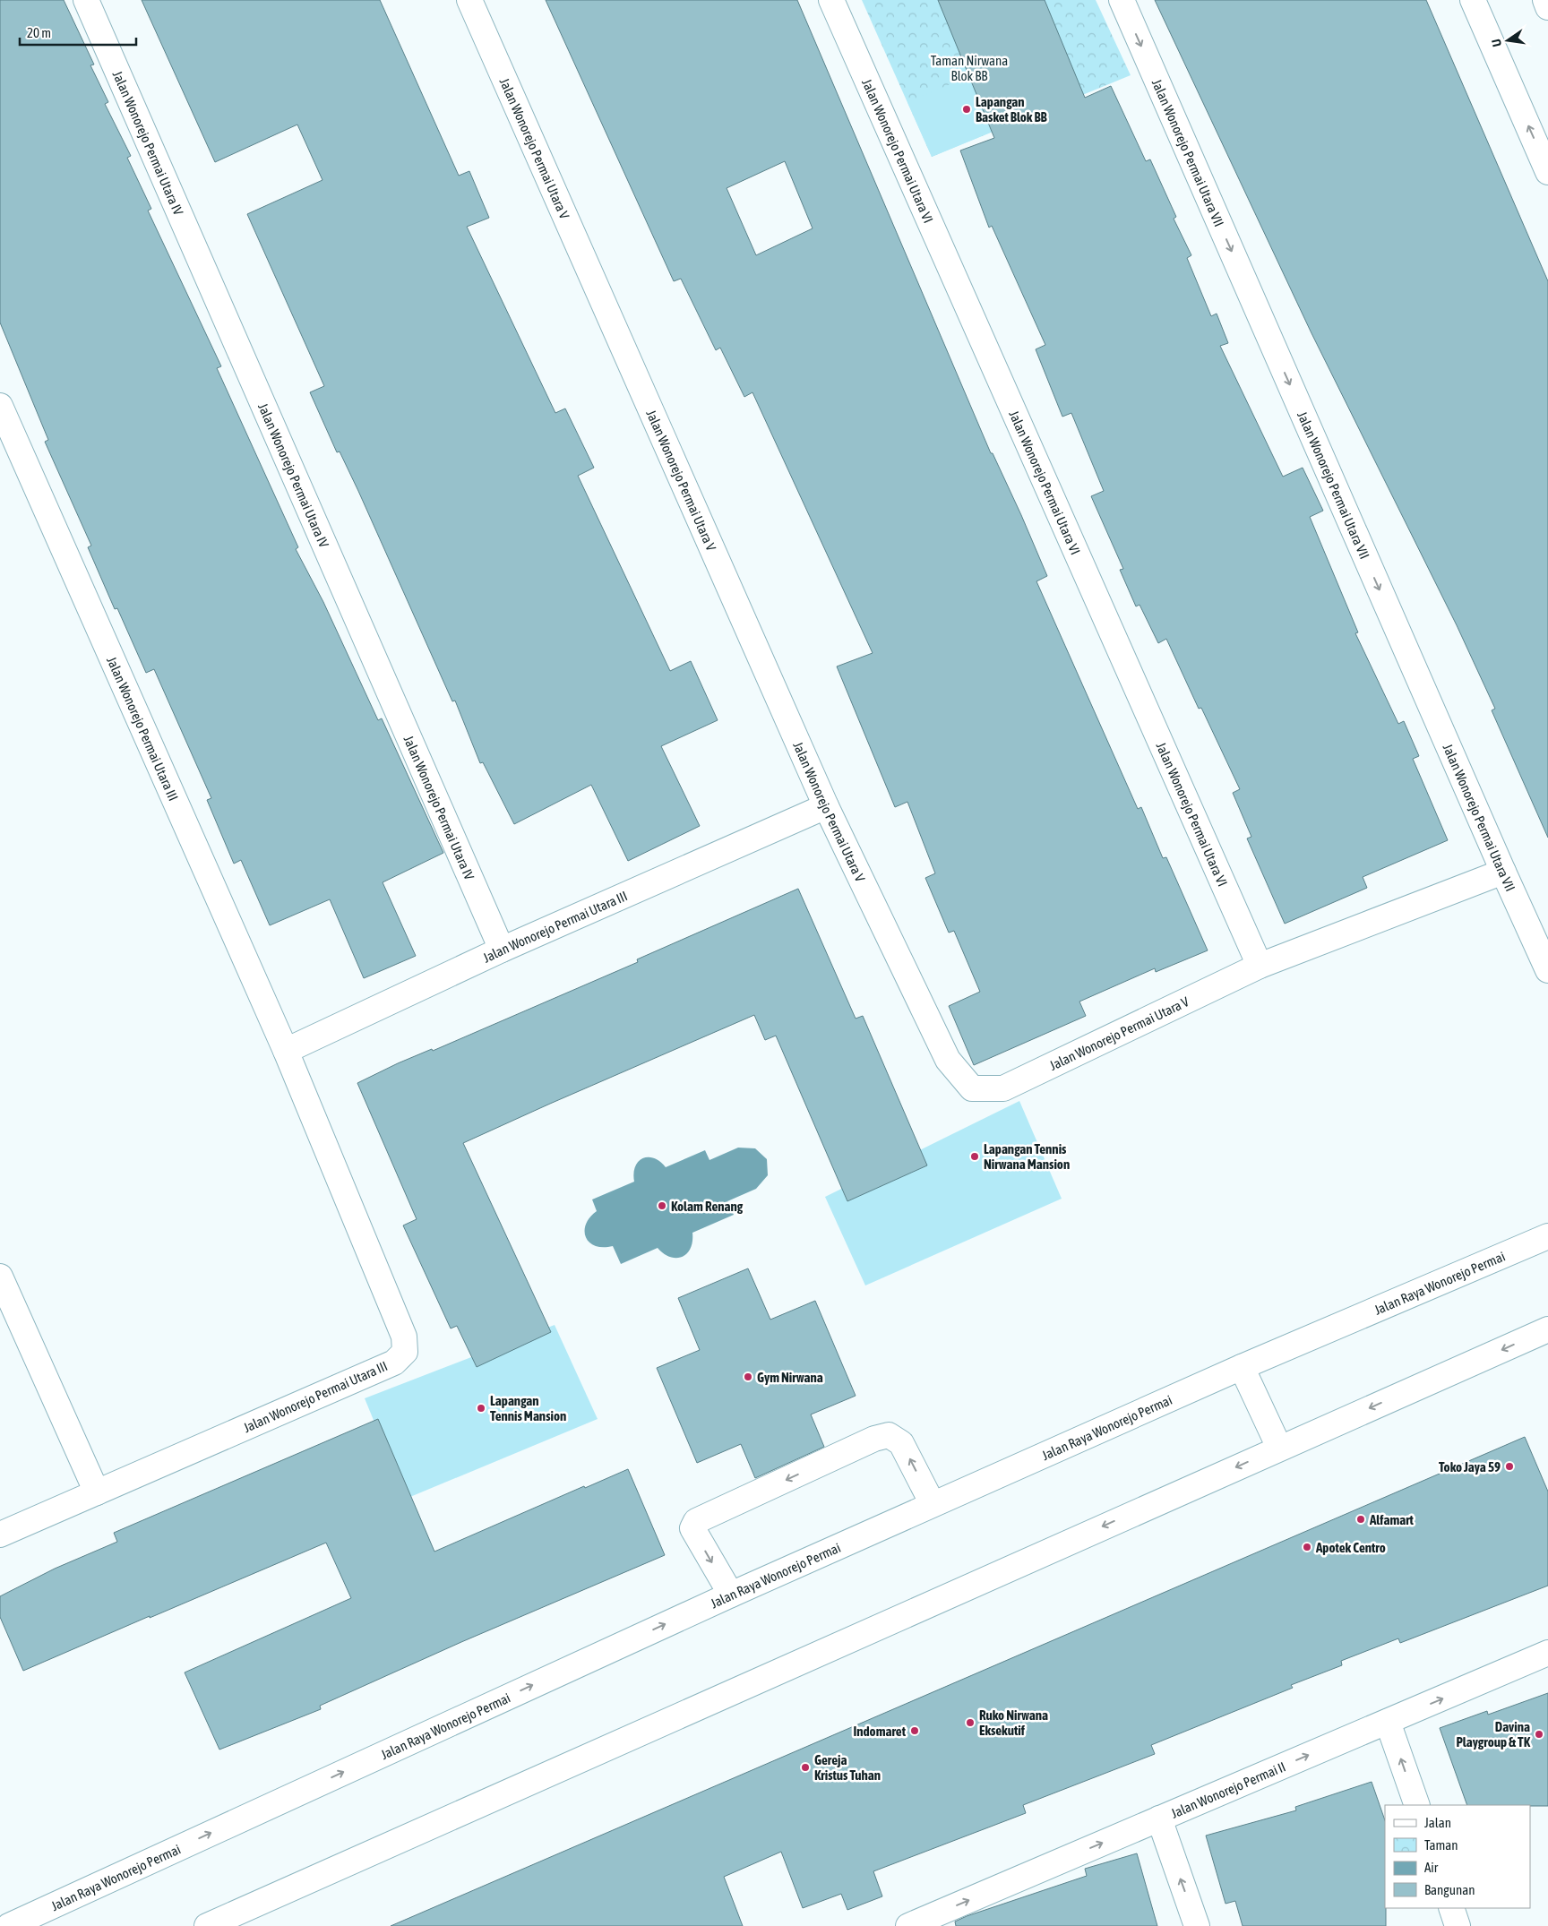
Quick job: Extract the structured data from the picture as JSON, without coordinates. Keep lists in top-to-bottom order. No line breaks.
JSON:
{"streets":{"street":["Jalan Wonorejo Permai Utara IV","Jalan Wonorejo Permai Utara V","Jalan Wonorejo Permai Utara VI","Jalan Wonorejo Permai Utara VII","Jalan Wonorejo Permai Utara III","Jalan Raya Wonorejo Permai","Jalan Wonorejo Permai II"]},"crossings":[["Jalan Wonorejo Permai Utara IV","Jalan Wonorejo Permai Utara III"],["Jalan Wonorejo Permai Utara V","Jalan Wonorejo Permai Utara VI"],["Jalan Wonorejo Permai Utara V","Jalan Wonorejo Permai Utara VII"],["Jalan Wonorejo Permai Utara V","Jalan Wonorejo Permai Utara III"]],"one_way":["Jalan Wonorejo Permai Utara VII","Jalan Wonorejo Permai II"],"parks":["Taman Nirwana Blok BB"],"places":["Lapangan Basket Blok BB","Lapangan Tennis Nirwana Mansion","Kolam Renang","Gym Nirwana","Lapangan Tennis Mansion","Toko Jaya 59","Alfamart","Apotek Centro","Ruko Nirwana Eksekutif","Indomaret","Davina Playgroup & TK","Gereja Kristus Tuhan"],"legend":["Jalan","Taman","Air","Bangunan"],"scale_bar":"20 m","north":"left"}
